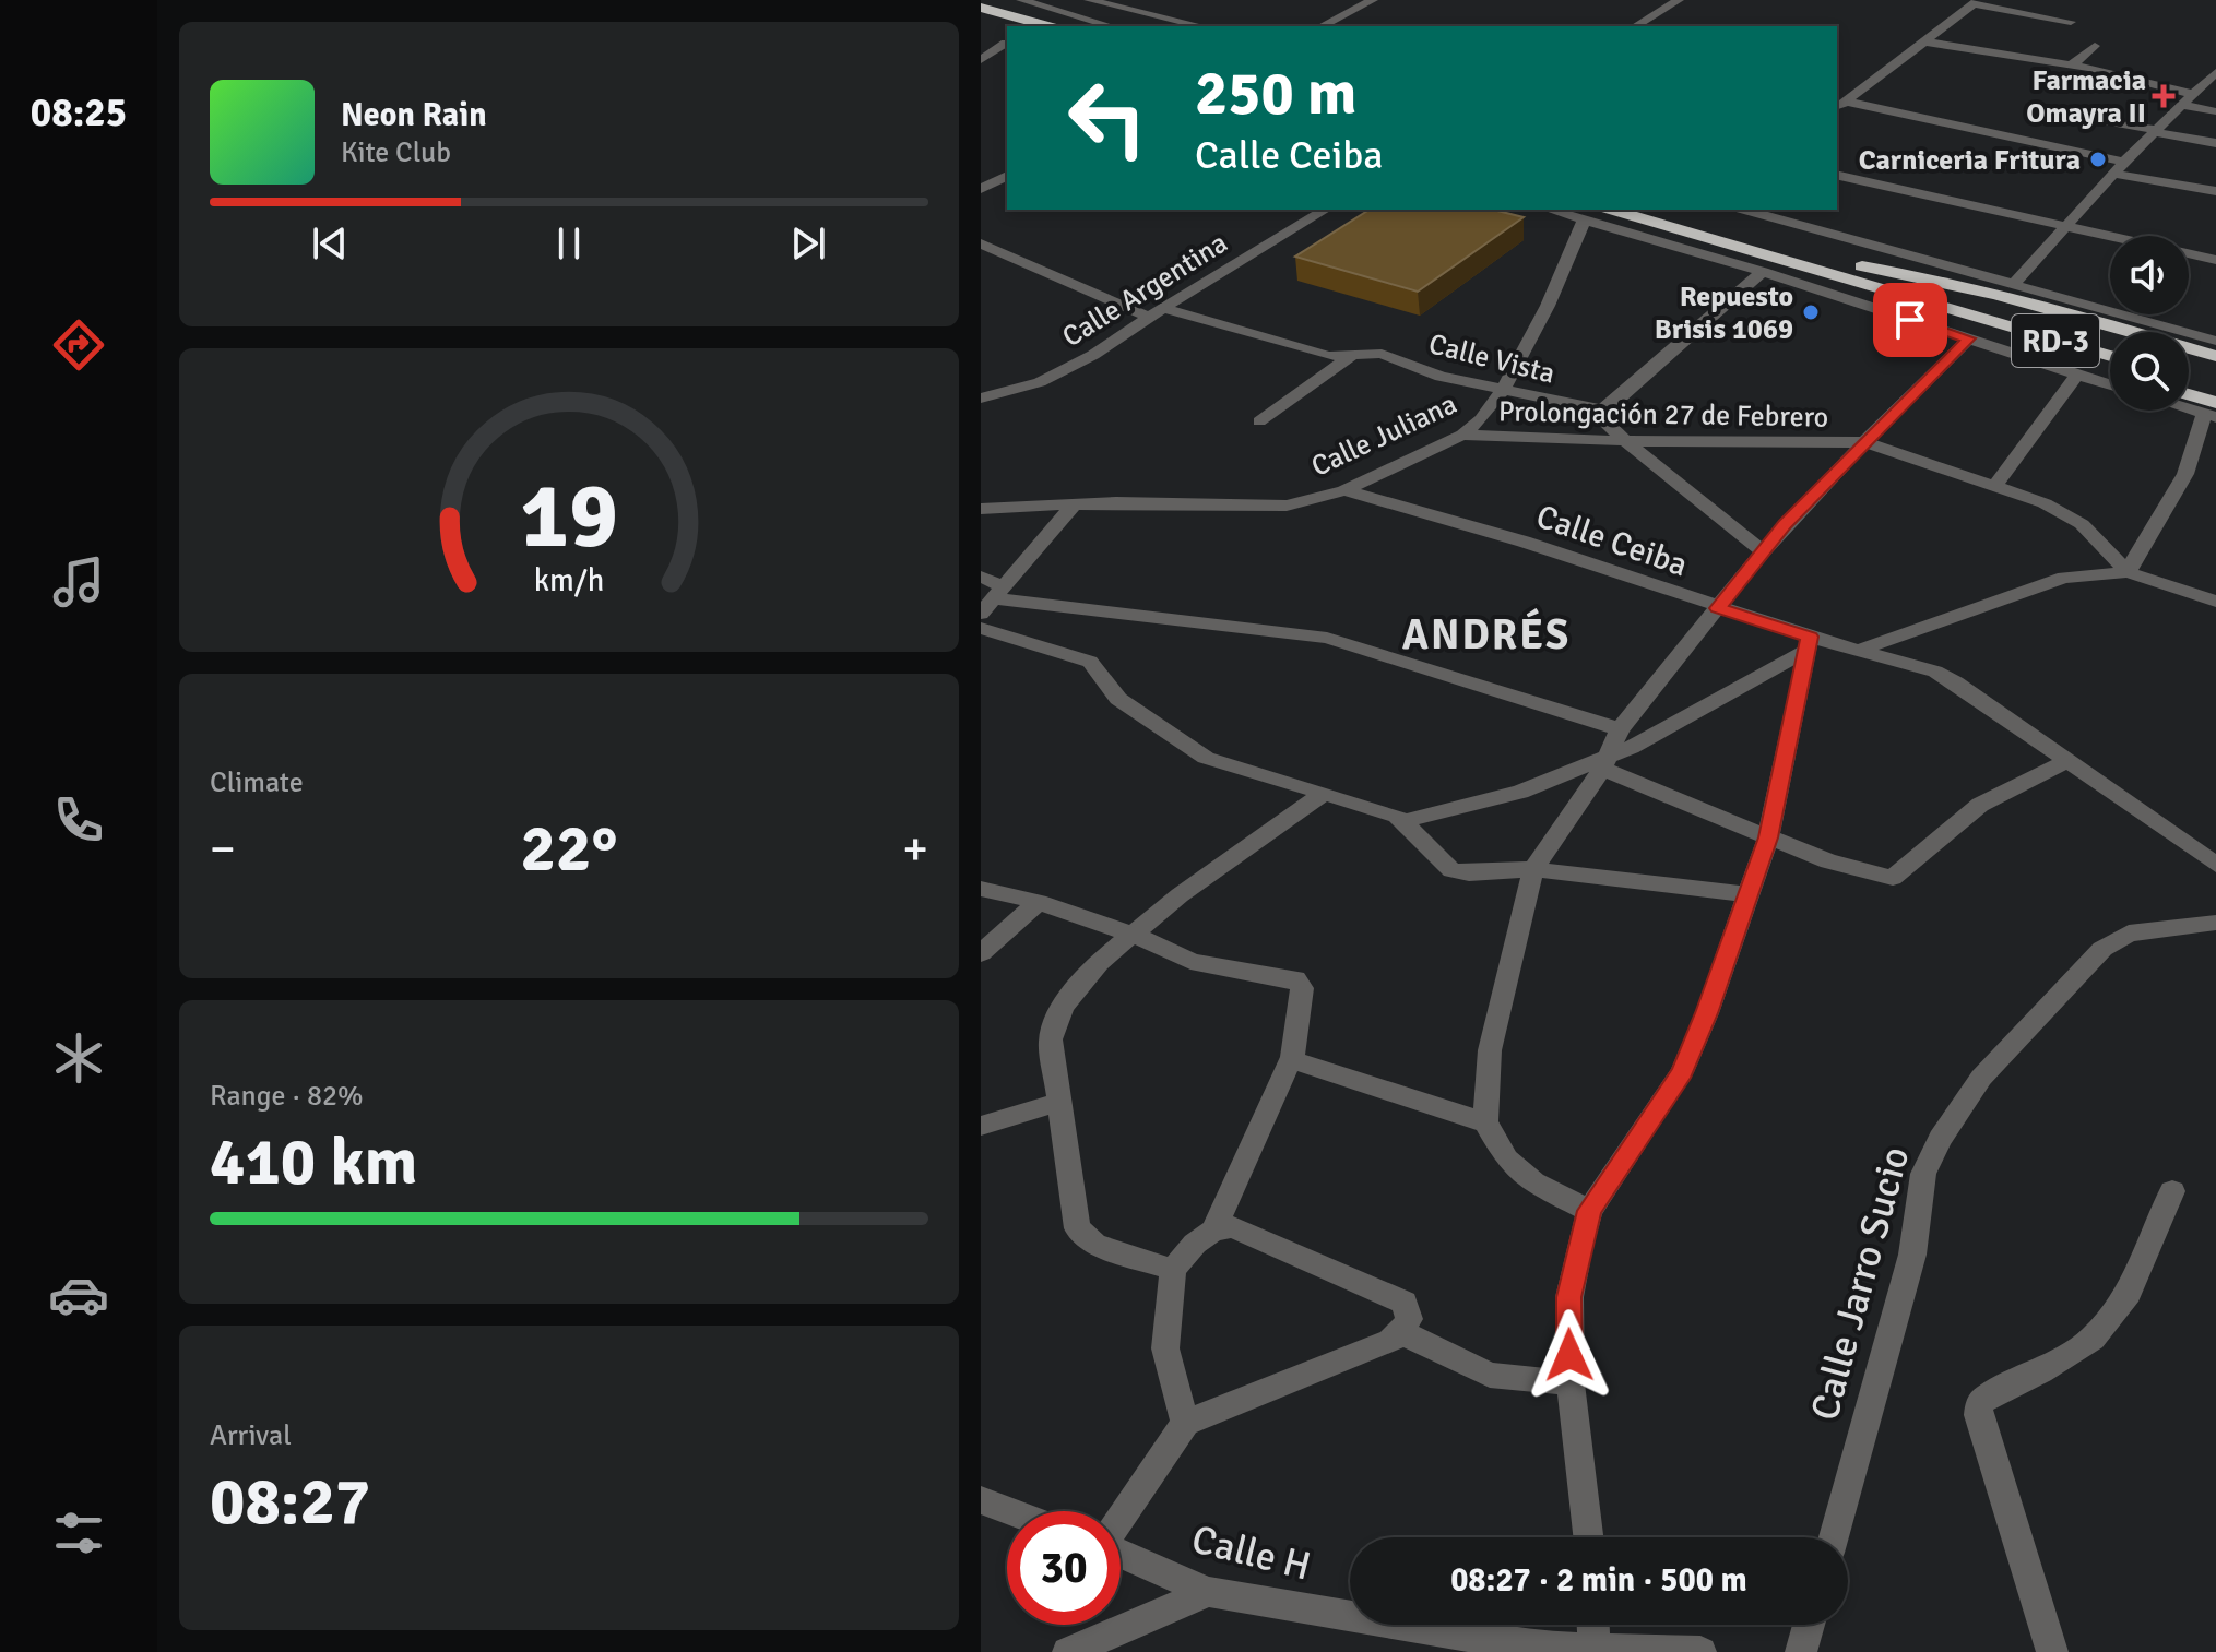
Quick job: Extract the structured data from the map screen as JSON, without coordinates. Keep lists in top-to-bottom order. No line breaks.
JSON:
{"streets":{"highway":["RD-3"],"street":["Calle Argentina","Calle Vista","Prolongación 27 de Febrero","Calle Juliana","Calle Ceiba","Calle Jarro Sucio","Calle H"]},"crossings":[["Calle Argentina","Calle Vista"],["Calle Vista","Calle Juliana"],["Prolongación 27 de Febrero","Calle Juliana"],["Calle Juliana","Calle Ceiba"]],"districts":["ANDRÉS"],"places":{"health":["Farmacia Omayra II"],"other":["Carniceria Fritura","Repuesto Brisis 1069"]},"page":{"tabs":"08:25","turn":["250 m","Calle Ceiba"],"song":["Neon Rain","Kite Club"],"tile":["Climate",["Range · 82%","410 km"],["Arrival","08:27"]],"heat":["−","22°","+"],"limit":"30","trip":"08:27 · 2 min · 500 m","gauge":["19","km/h"]}}
